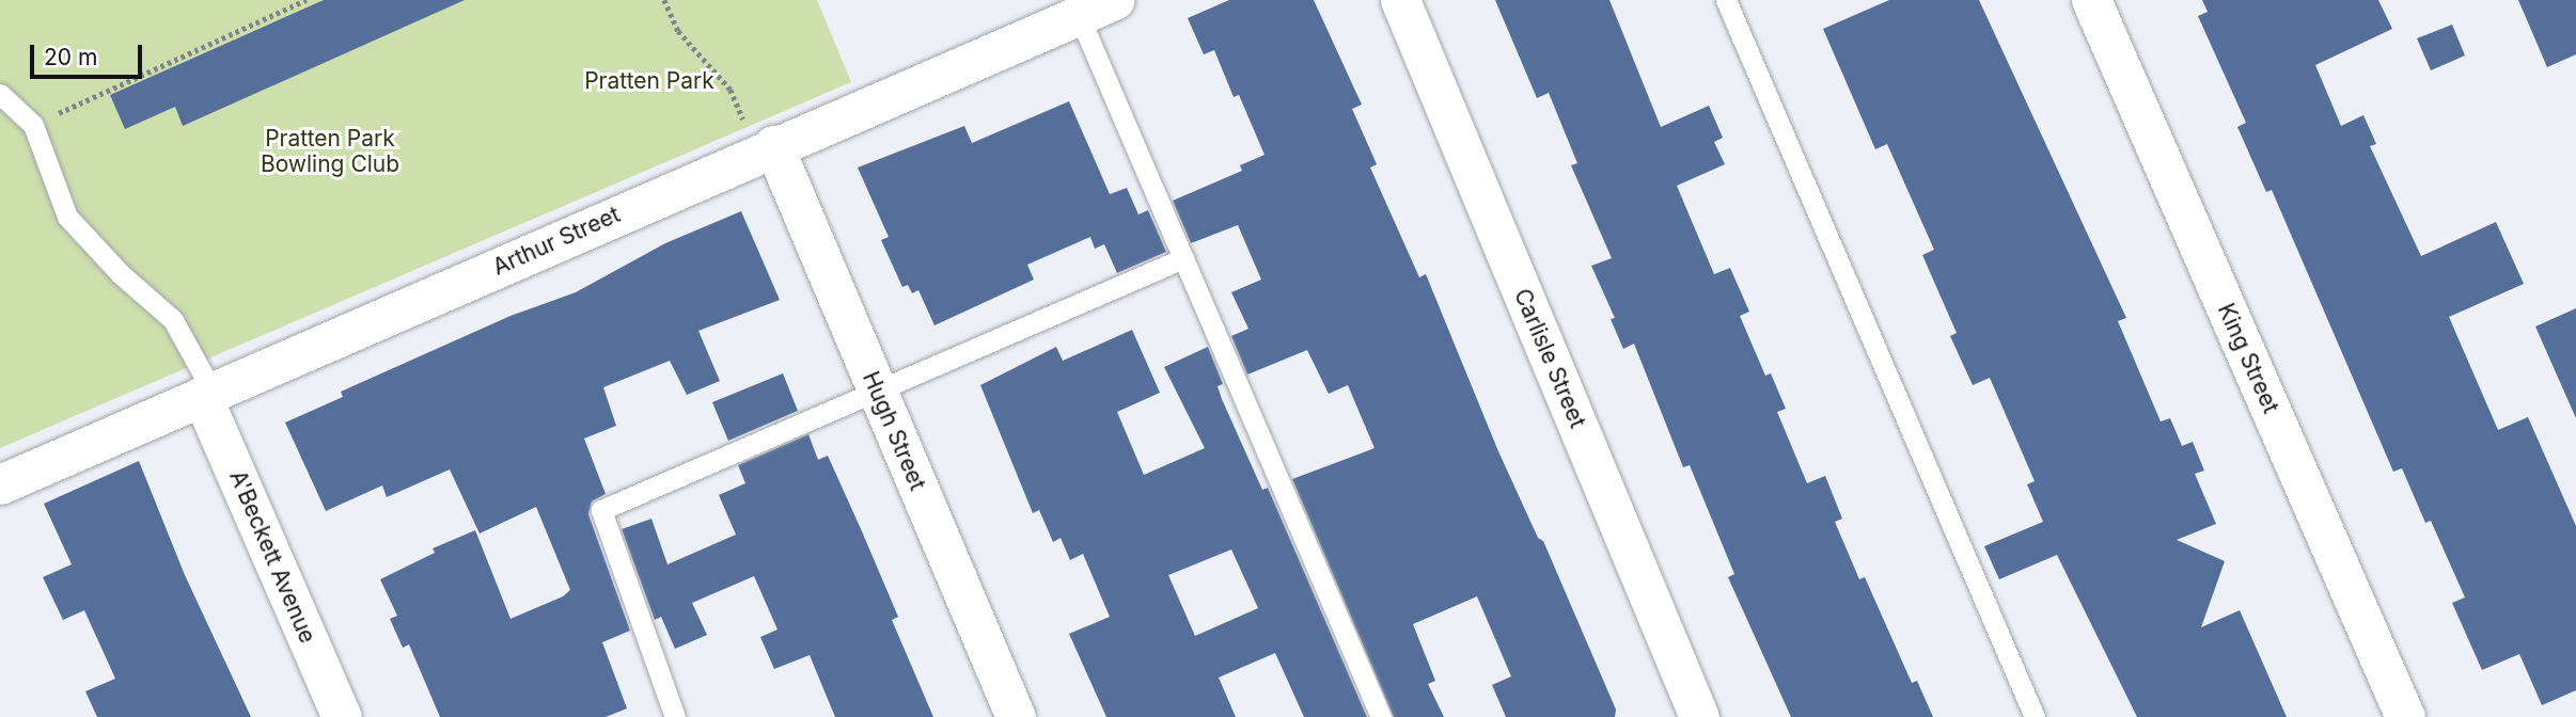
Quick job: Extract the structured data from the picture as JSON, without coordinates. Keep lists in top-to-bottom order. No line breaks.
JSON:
{"streets":{"street":["Arthur Street","Carlisle Street","King Street","Hugh Street","A'Beckett Avenue"]},"crossings":[["Arthur Street","Hugh Street"],["Arthur Street","A'Beckett Avenue"]],"parks":["Pratten Park","Pratten Park Bowling Club"],"scale_bar":"20 m"}
